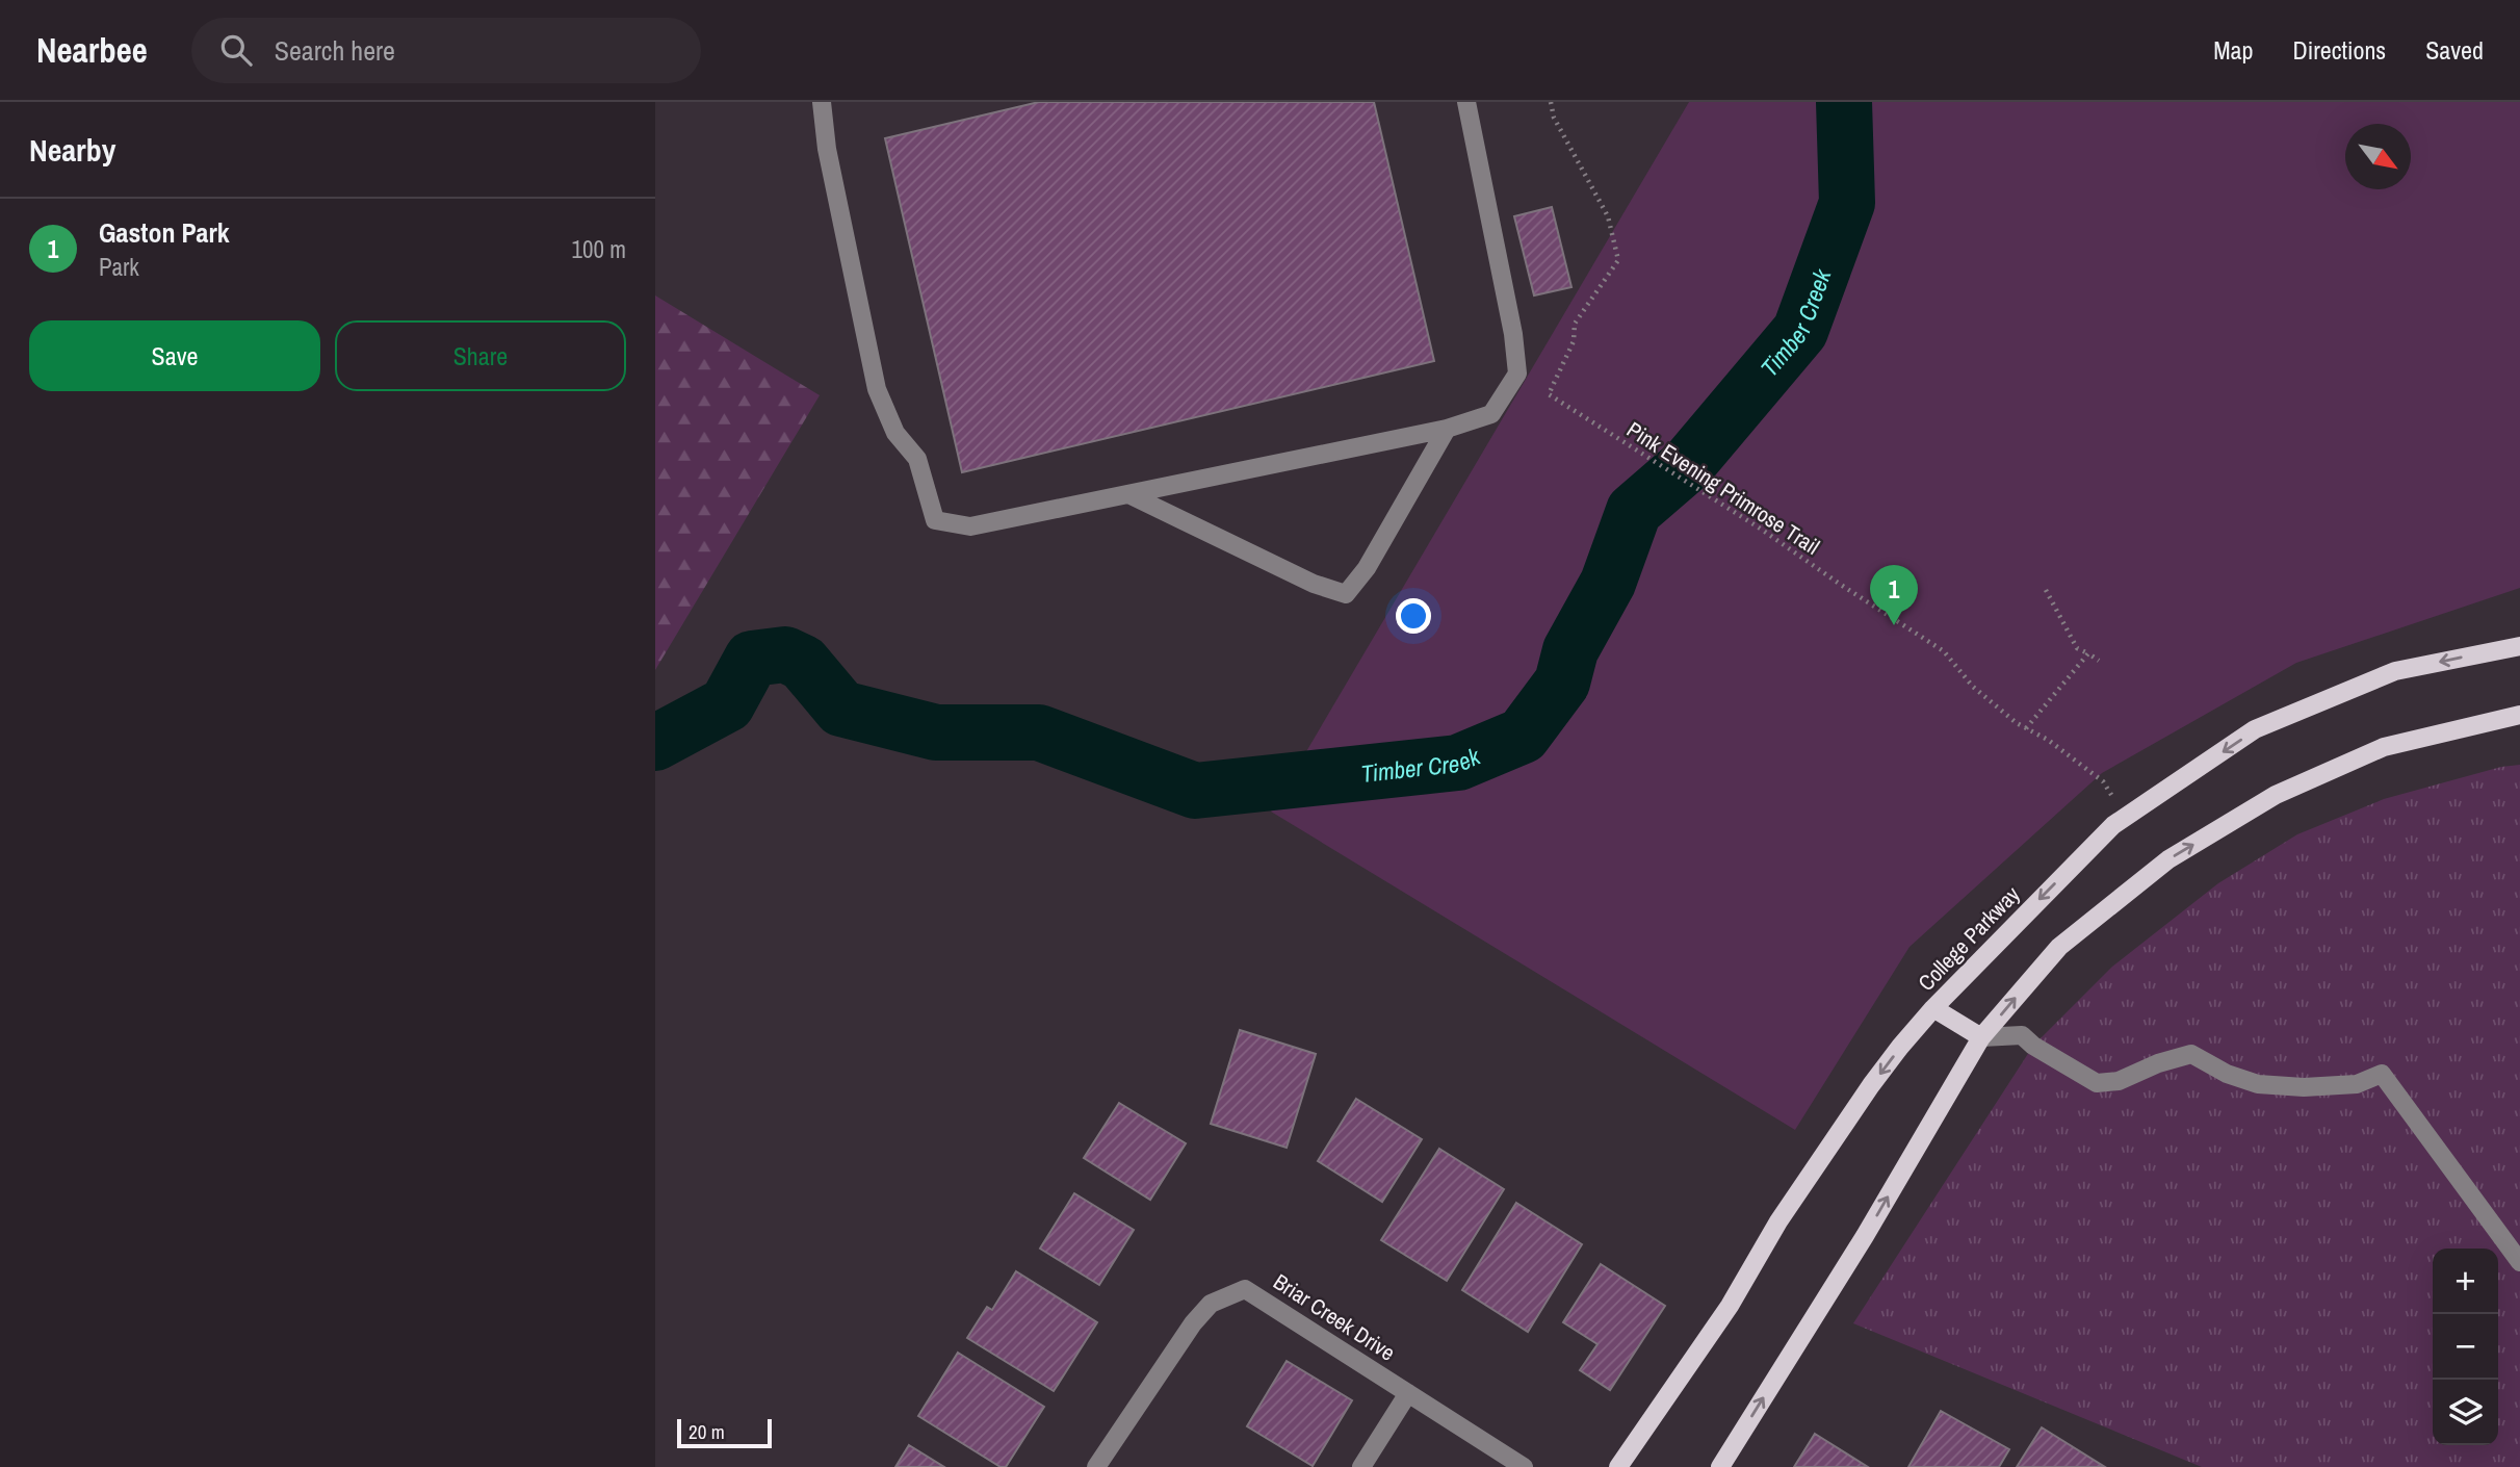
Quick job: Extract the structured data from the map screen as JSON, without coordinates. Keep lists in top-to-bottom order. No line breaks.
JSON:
{"streets":{"main road":["College Parkway"],"street":["Briar Creek Drive"],"path":["Pink Evening Primrose Trail"]},"crossings":[["Pink Evening Primrose Trail","College Parkway"]],"water":["Timber Creek"],"scale_bar":"20 m","north":"bottom right","page":{"header":"Nearbee","search":"Search here","nav":["Map","Directions","Saved"],"heading":"Nearby","list":[{"mark":"1","name":"Gaston Park","note":"Park","value":"100 m"}],"buttons":["Save","Share"],"pins":"1","map_buttons":["+","−"],"scale":"20 m"}}
